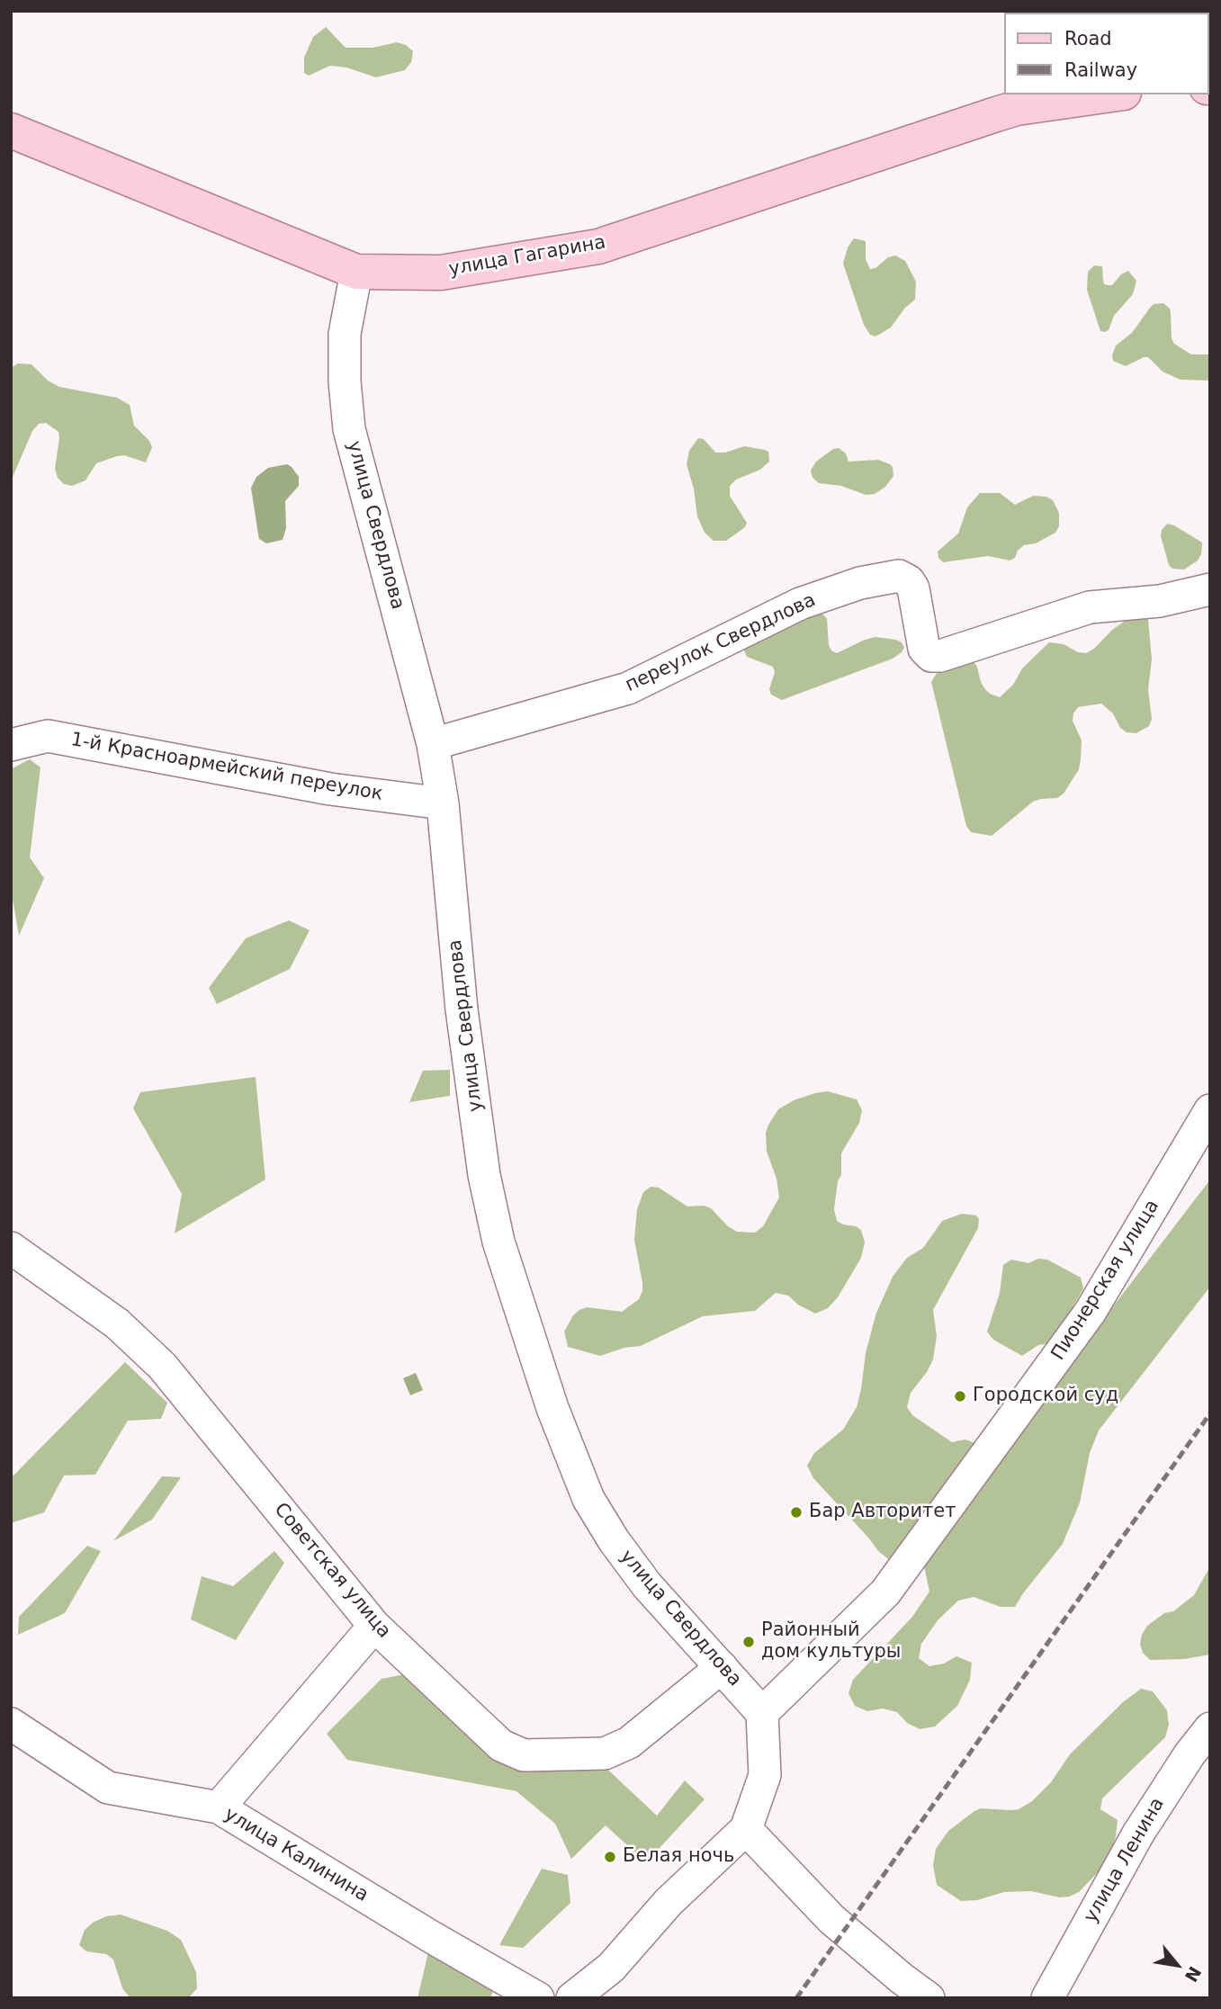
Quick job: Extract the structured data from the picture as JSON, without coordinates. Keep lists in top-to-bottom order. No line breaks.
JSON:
{"streets":{"main road":["улица Гагарина"],"street":["улица Свердлова","переулок Свердлова","1-й Красноармейский переулок","Пионерская улица","Советская улица","улица Калинина","улица Ленина"]},"crossings":[["улица Гагарина","улица Свердлова"],["улица Свердлова","переулок Свердлова"],["улица Свердлова","1-й Красноармейский переулок"],["улица Свердлова","Пионерская улица"],["улица Свердлова","Советская улица"]],"places":["Городской суд","Бар Авторитет","Районный дом культуры","Белая ночь"],"legend":["Road","Railway"],"north":"bottom right"}
